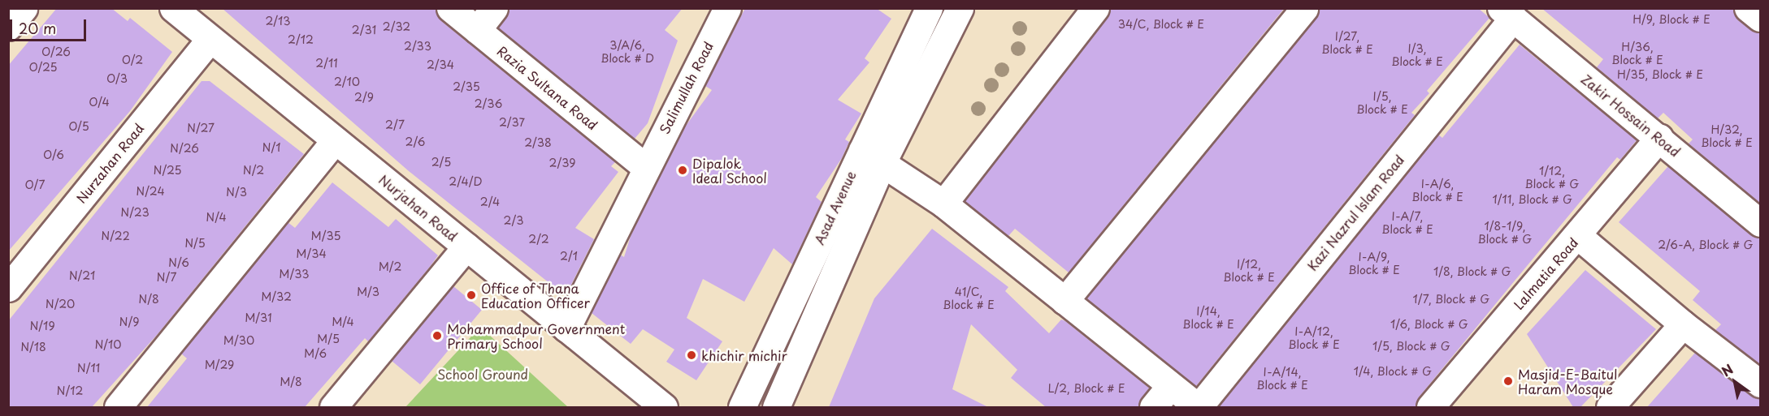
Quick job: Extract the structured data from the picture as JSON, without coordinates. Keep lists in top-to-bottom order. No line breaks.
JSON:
{"streets":{"street":["Razia Sultana Road","Salimullah Road","Zakir Hossain Road","Nurzahan Road","Nurjahan Road","Asad Avenue","Kazi Nazrul Islam Road","Lalmatia Road"]},"crossings":[["Razia Sultana Road","Salimullah Road"],["Salimullah Road","Nurjahan Road"],["Zakir Hossain Road","Kazi Nazrul Islam Road"],["Zakir Hossain Road","Lalmatia Road"],["Nurzahan Road","Nurjahan Road"]],"parks":["School Ground"],"places":["Dipalok Ideal School","Office of Thana Education Officer","Mohammadpur Government Primary School","khichir michir","Masjid-E-Baitul Haram Mosque"],"house_numbers":["H/9, Block # E","2/13","34/C, Block # E","2/32","2/31","I/27, Block # E","2/12","3/A/6, Block # D","2/33","H/36, Block # E","I/3, Block # E","O/26","O/2","2/11","2/34","O/25","H/35, Block # E","O/3","2/10","2/35","I/5, Block # E","2/9","O/4","2/36","2/37","2/7","O/5","N/27","H/32, Block # E","2/6","2/38","N/1","N/26","O/6","2/5","2/39","N/25","N/2","1/12, Block # G","2/4/D","I-A/6, Block # E","O/7","N/24","N/3","1/11, Block # G","2/4","N/23","I-A/7, Block # E","N/4","2/3","1/8-1/9, Block # G","N/22","M/35","2/2","N/5","2/6-A, Block # G","M/34","2/1","I-A/9, Block # E","N/6","I/12, Block # E","M/2","1/8, Block # G","M/33","N/21","N/7","M/3","41/C, Block # E","M/32","N/8","1/7, Block # G","N/20","I/14, Block # E","M/31","N/9","M/4","1/6, Block # G","N/19","I-A/12, Block # E","M/5","M/30","N/10","1/5, Block # G","N/18","M/6","M/29","N/11","1/4, Block # G","I-A/14, Block # E","M/8","L/2, Block # E","N/12"],"scale_bar":"20 m","north":"top left"}
